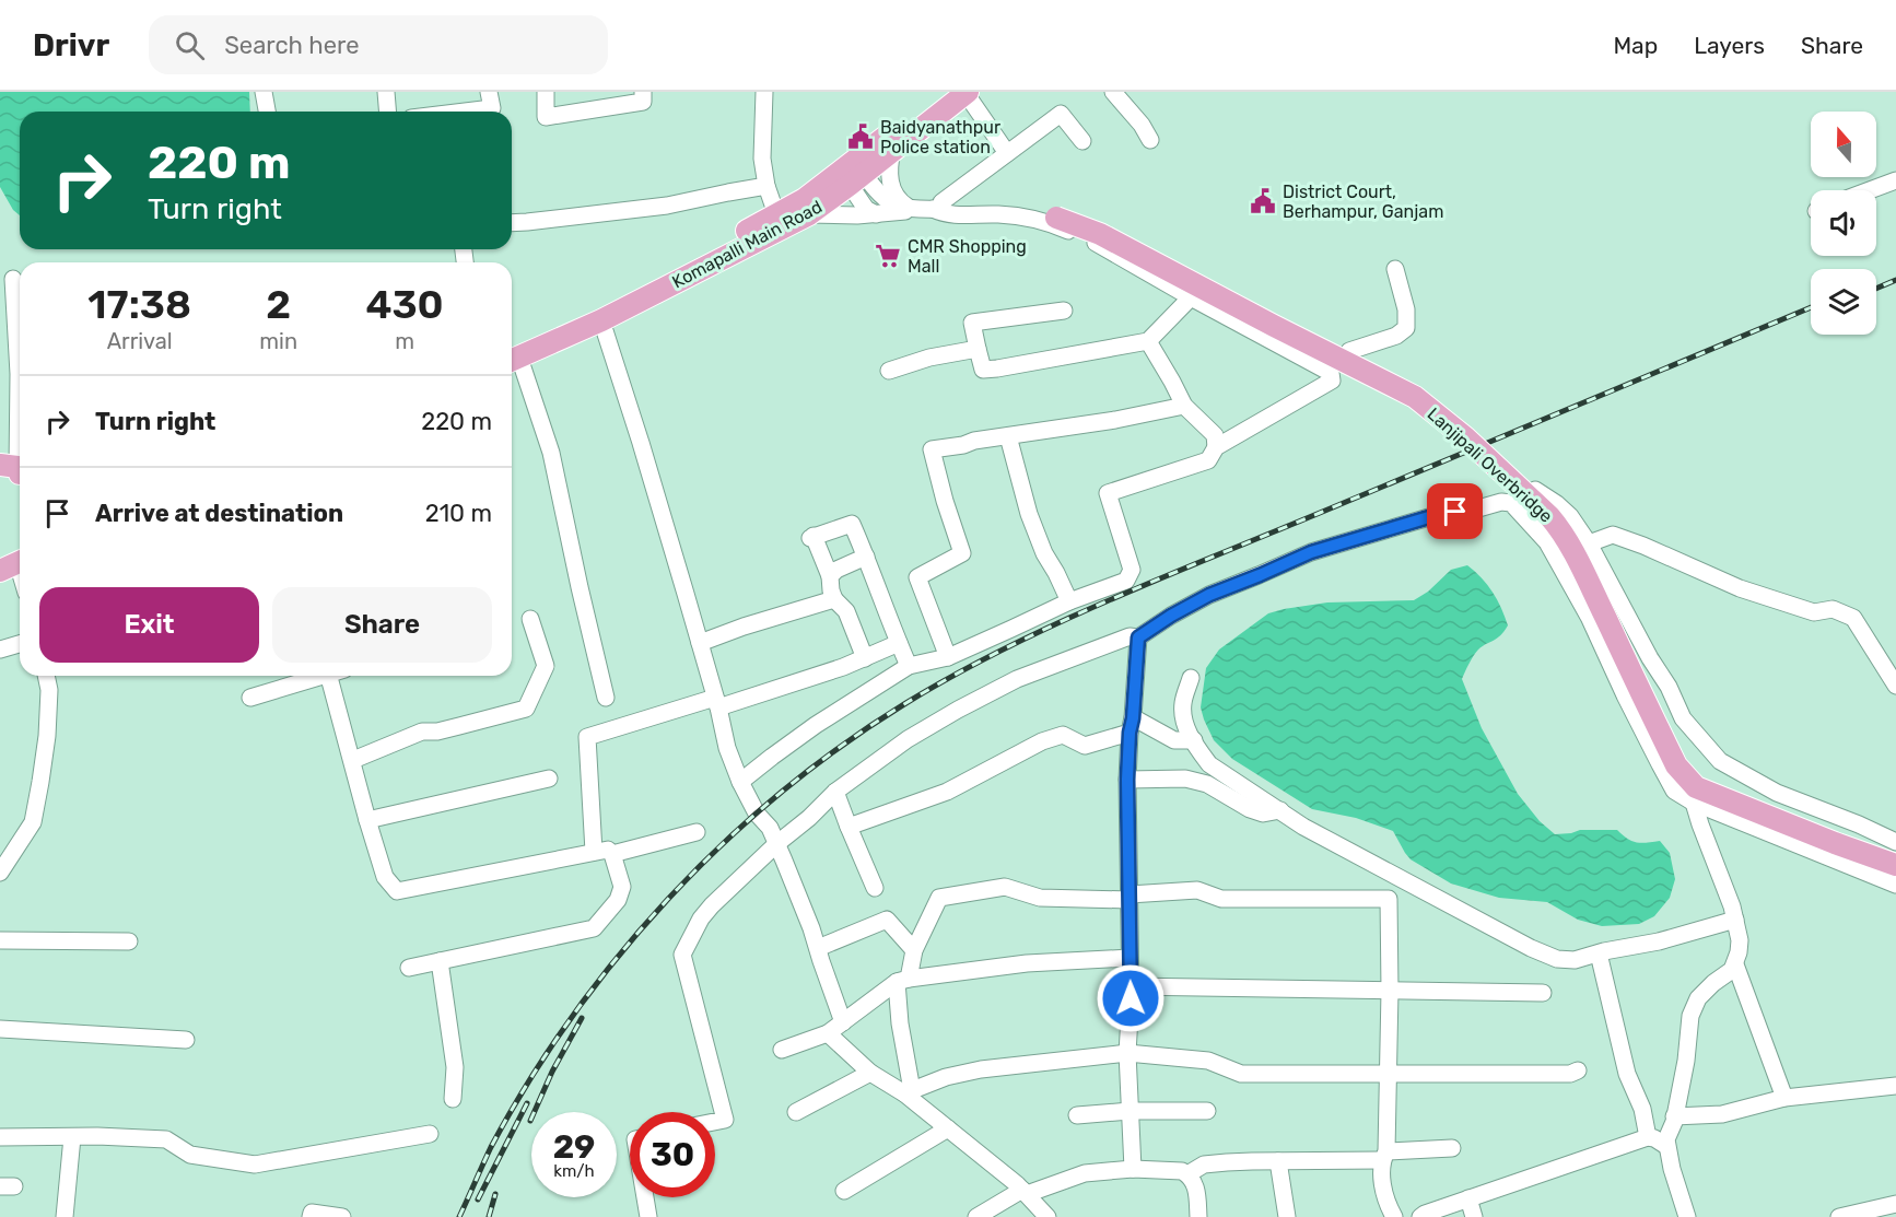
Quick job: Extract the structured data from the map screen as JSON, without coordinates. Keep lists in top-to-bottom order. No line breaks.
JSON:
{"streets":{"main road":["Komapalli Main Road","Lanjipali Overbridge"]},"places":{"public building":["Baidyanathpur Police station","District Court, Berhampur, Ganjam"],"supermarket":["CMR Shopping Mall"]},"north":"top","page":{"header":"Drivr","search":"Search here","nav":["Map","Layers","Share"],"turn":["220 m","Turn right"],"eta":["17:38","Arrival","2","min","430","m"],"list":[{"name":"Turn right","value":"220 m"},{"name":"Arrive at destination","value":"210 m"}],"buttons":["Exit","Share"],"speed":"29 km/h","limit":"30"}}
